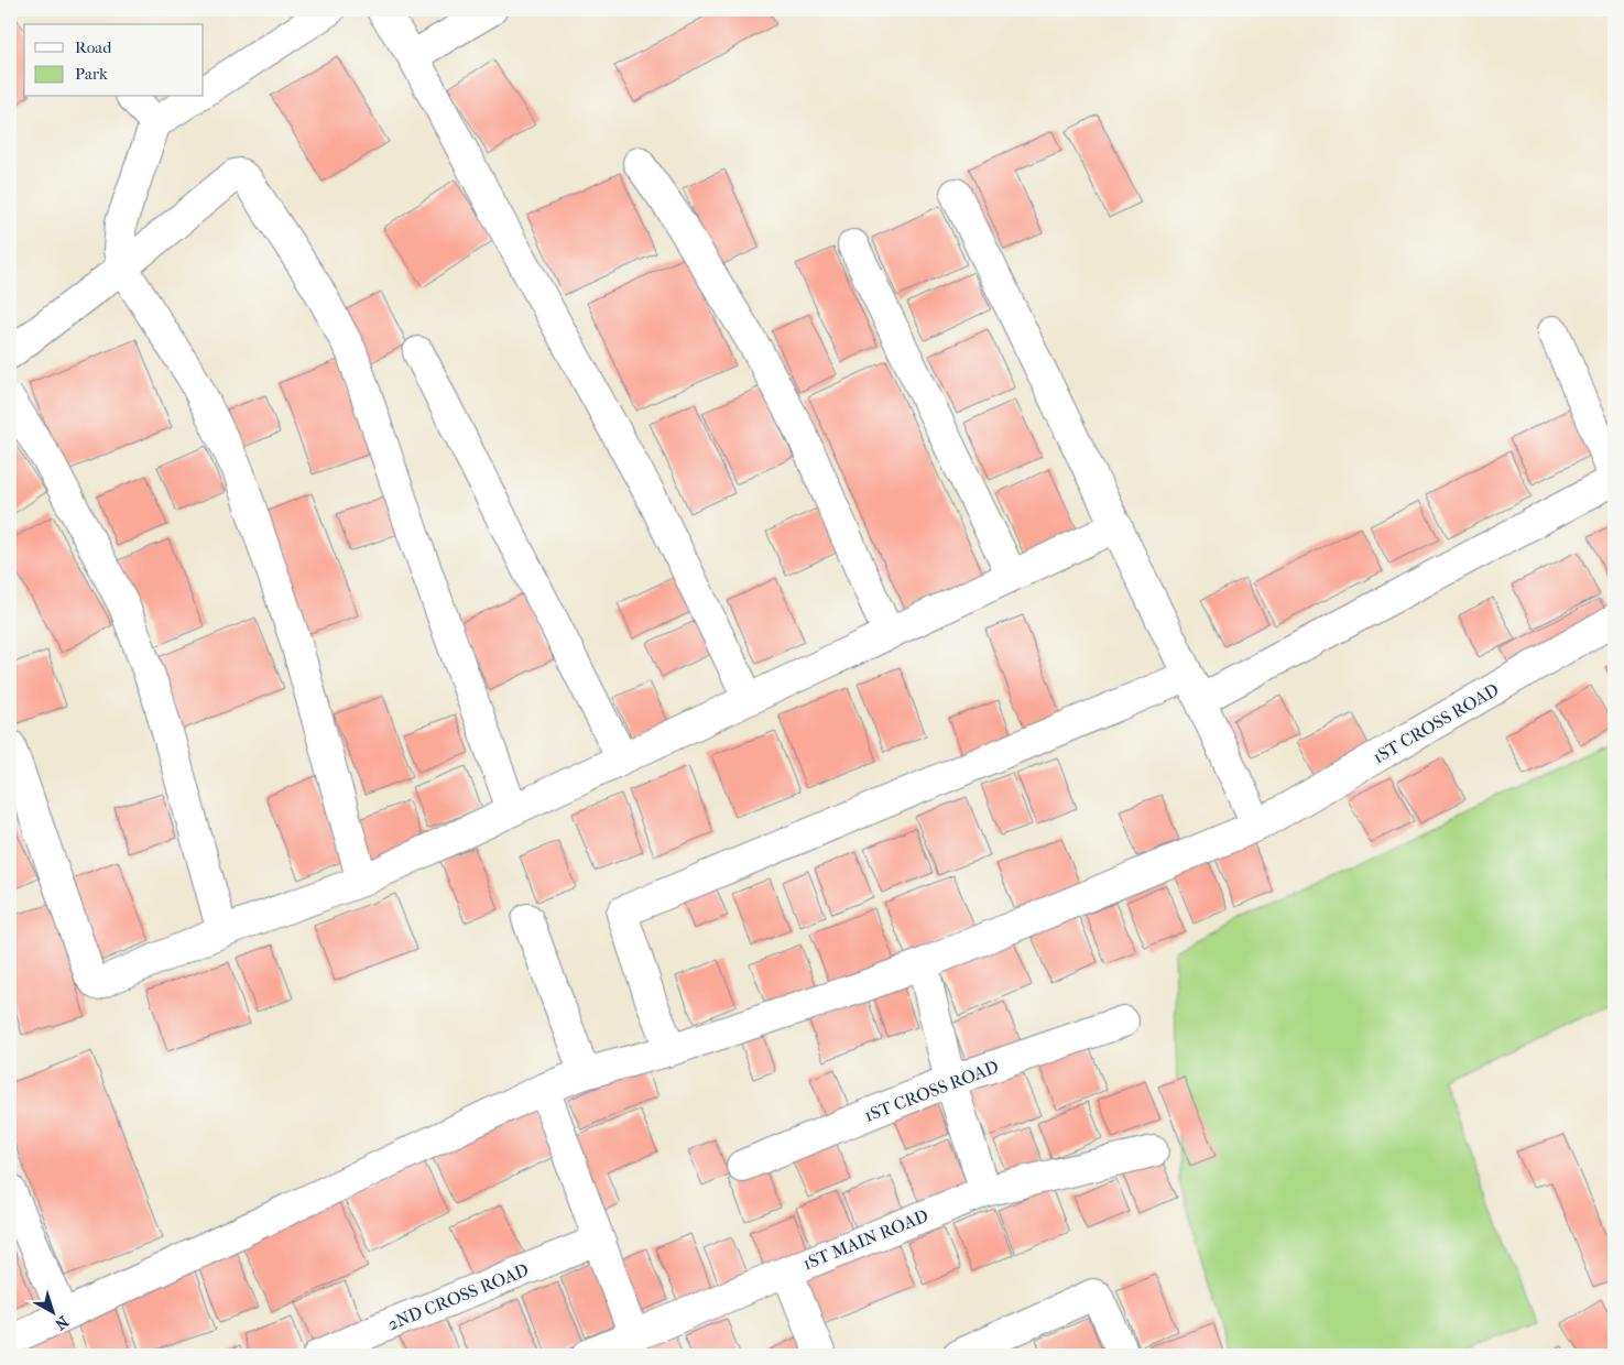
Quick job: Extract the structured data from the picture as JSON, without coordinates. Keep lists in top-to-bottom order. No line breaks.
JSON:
{"streets":{"street":["1ST CROSS ROAD","1ST MAIN ROAD","2ND CROSS ROAD"]},"legend":["Road","Park"],"north":"bottom right"}
